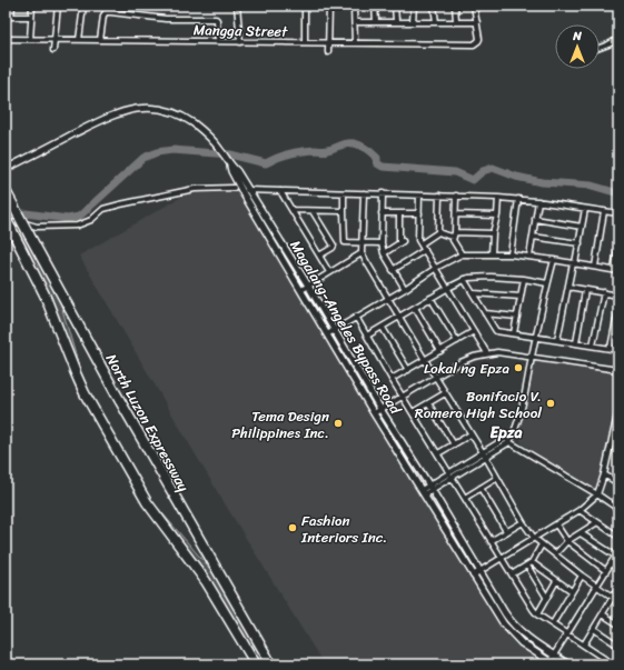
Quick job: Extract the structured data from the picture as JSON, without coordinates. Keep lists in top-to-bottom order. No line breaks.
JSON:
{"streets":{"highway":["North Luzon Expressway"],"street":["Mangga Street","Magalang-Angeles Bypass Road"]},"districts":["Epza"],"places":["Lokal ng Epza","Bonifacio V. Romero High School","Tema Design Philippines Inc.","Fashion Interiors Inc."],"north":"top"}
